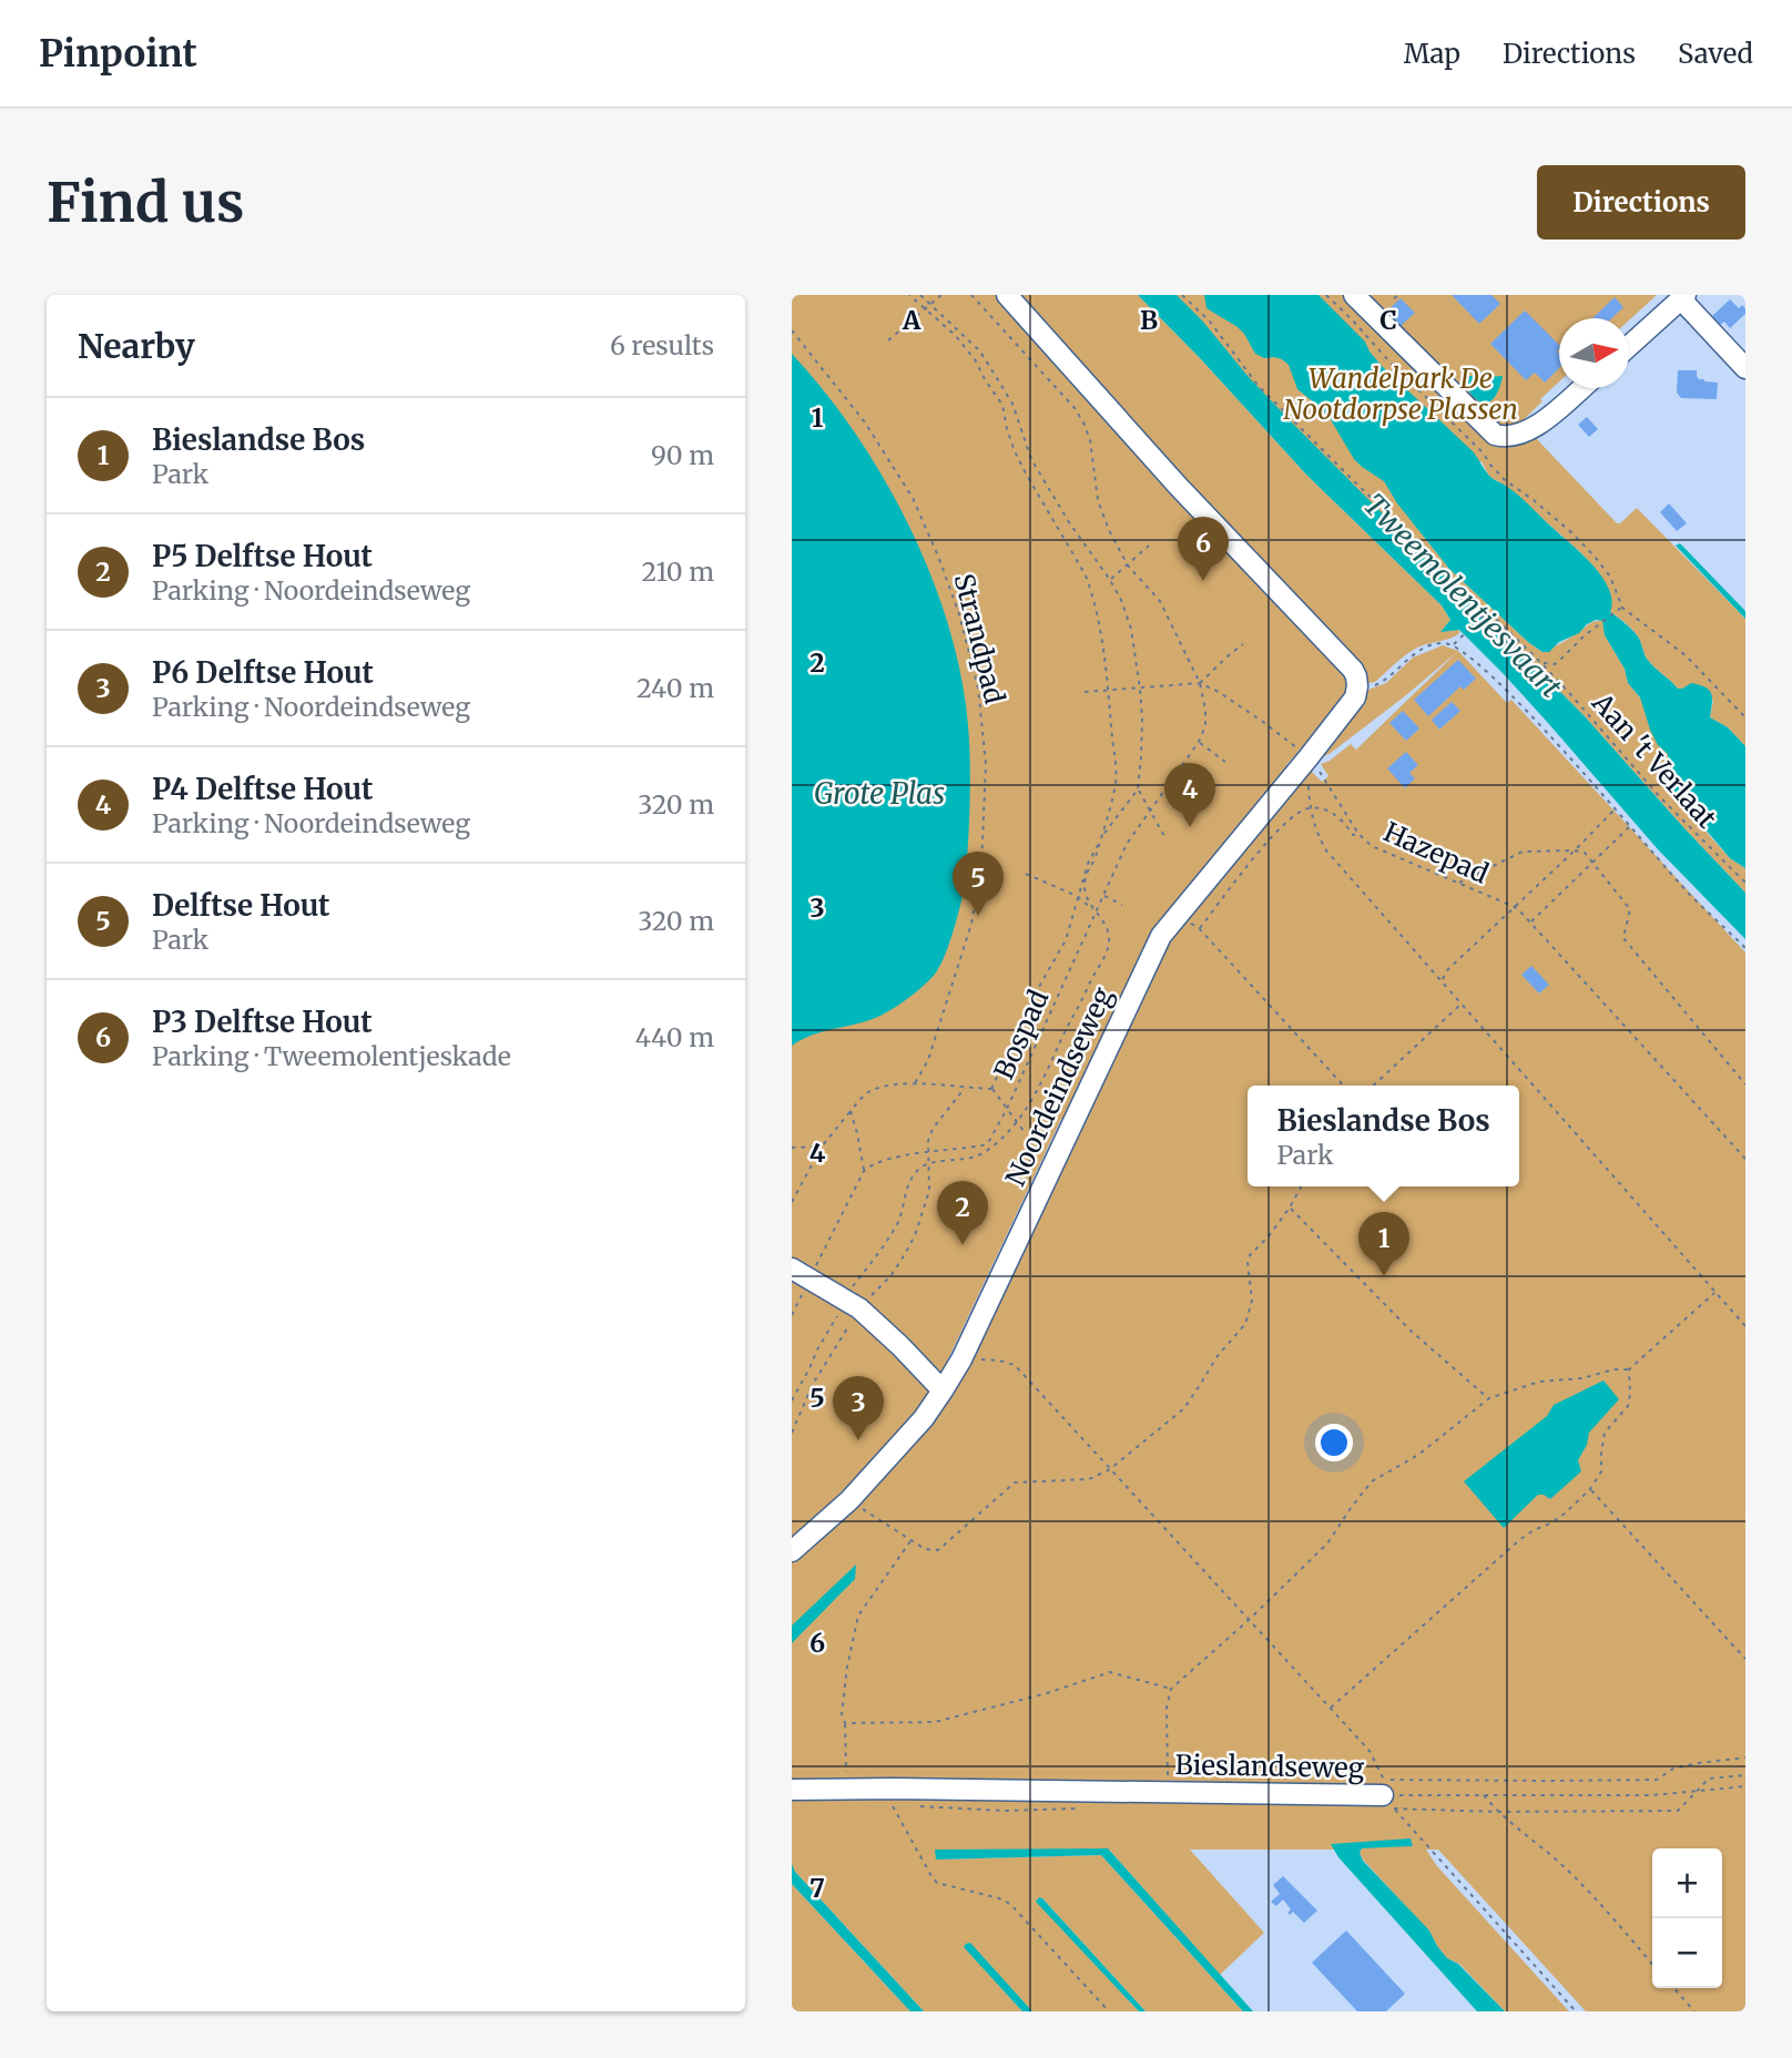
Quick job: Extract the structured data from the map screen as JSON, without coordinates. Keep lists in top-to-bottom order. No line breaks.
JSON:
{"streets":{"street":["Noordeindseweg","Bieslandseweg"],"path":["Strandpad","Aan 't Verlaat","Hazepad","Bospad"]},"crossings":[["Hazepad","Noordeindseweg"]],"water":["Tweemolentjesvaart","Grote Plas"],"parks":["Wandelpark De Nootdorpse Plassen"],"north":"right","page":{"header":"Pinpoint","nav":["Map","Directions","Saved"],"buttons":"Directions","title":"Find us","heading":["Nearby","6 results"],"list":[{"mark":"1","name":"Bieslandse Bos","note":"Park","value":"90 m"},{"mark":"2","name":"P5 Delftse Hout","note":"Parking · Noordeindseweg","value":"210 m"},{"mark":"3","name":"P6 Delftse Hout","note":"Parking · Noordeindseweg","value":"240 m"},{"mark":"4","name":"P4 Delftse Hout","note":"Parking · Noordeindseweg","value":"320 m"},{"mark":"5","name":"Delftse Hout","note":"Park","value":"320 m"},{"mark":"6","name":"P3 Delftse Hout","note":"Parking · Tweemolentjeskade","value":"440 m"}],"pins":["6","4","5","2","1","3"],"popup":["Bieslandse Bos","Park"],"map_buttons":["+","−"]},"grid":{"columns":["A","B","C"],"rows":["1","2","3","4","5","6","7"]}}
